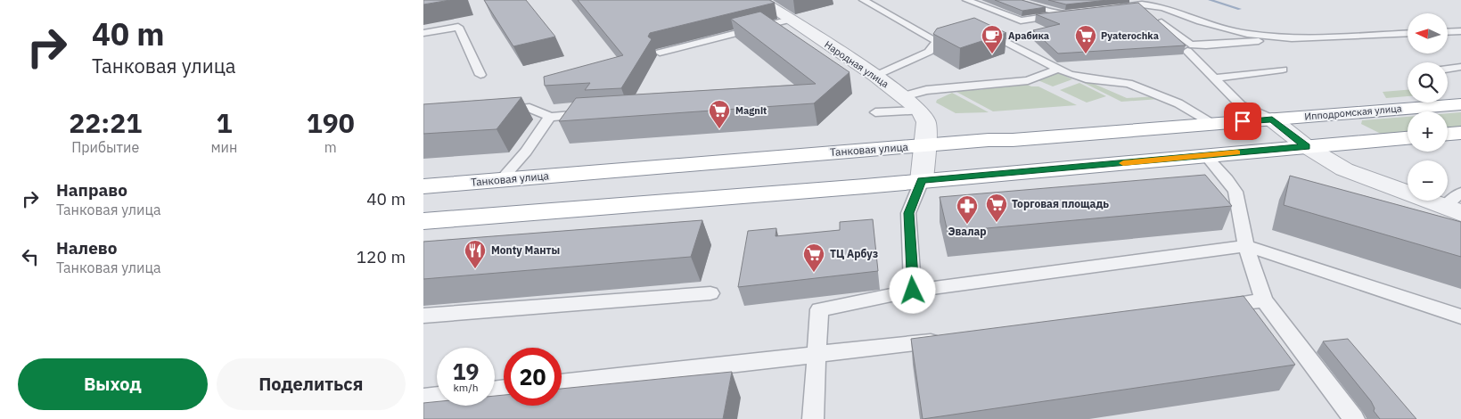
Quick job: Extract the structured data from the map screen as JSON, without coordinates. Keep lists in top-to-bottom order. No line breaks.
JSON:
{"streets":{"highway":["Ипподромская улица","Танковая улица"],"street":["Народная улица"]},"crossings":[["Ипподромская улица","Танковая улица"]],"places":{"cafe":["Арабика"],"supermarket":["Pyaterochka","Magnit","Торговая площадь","ТЦ Арбуз"],"pharmacy":["Эвалар"],"restaurant":["Monty Манты"]},"north":"left","page":{"turn":["40 m","Танковая улица"],"map_buttons":["+","−"],"eta":["22:21","Прибытие","1","мин","190","m"],"list":[{"name":"Направо","note":"Танковая улица","value":"40 m"},{"name":"Налево","note":"Танковая улица","value":"120 m"}],"speed":"19 km/h","limit":"20","buttons":["Выход","Поделиться"]}}
